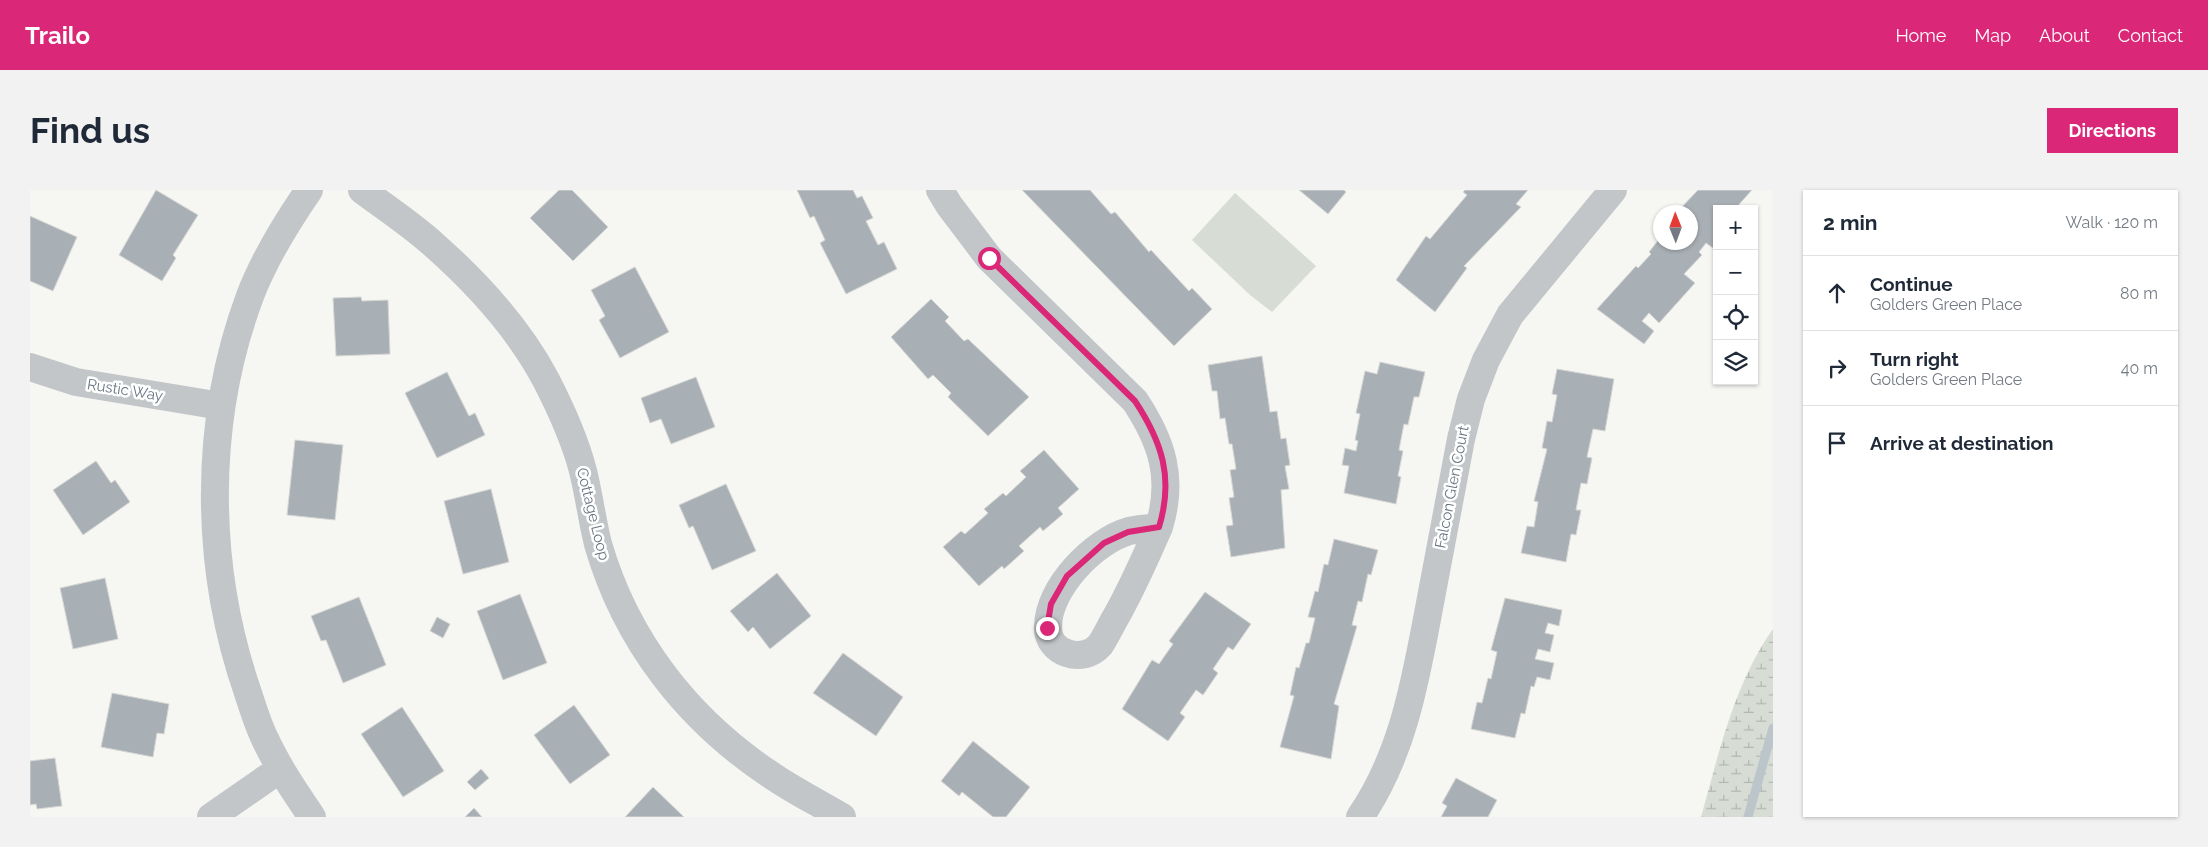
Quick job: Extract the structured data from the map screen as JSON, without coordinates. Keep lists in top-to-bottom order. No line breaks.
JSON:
{"streets":{"street":["Rustic Way","Falcon Glen Court","Cottage Loop"]},"north":"top","page":{"header":"Trailo","nav":["Home","Map","About","Contact"],"buttons":"Directions","title":"Find us","heading":["2 min","Walk · 120 m"],"map_buttons":["+","−"],"list":[["Continue","Golders Green Place","80 m"],["Turn right","Golders Green Place","40 m"],"Arrive at destination"]}}
